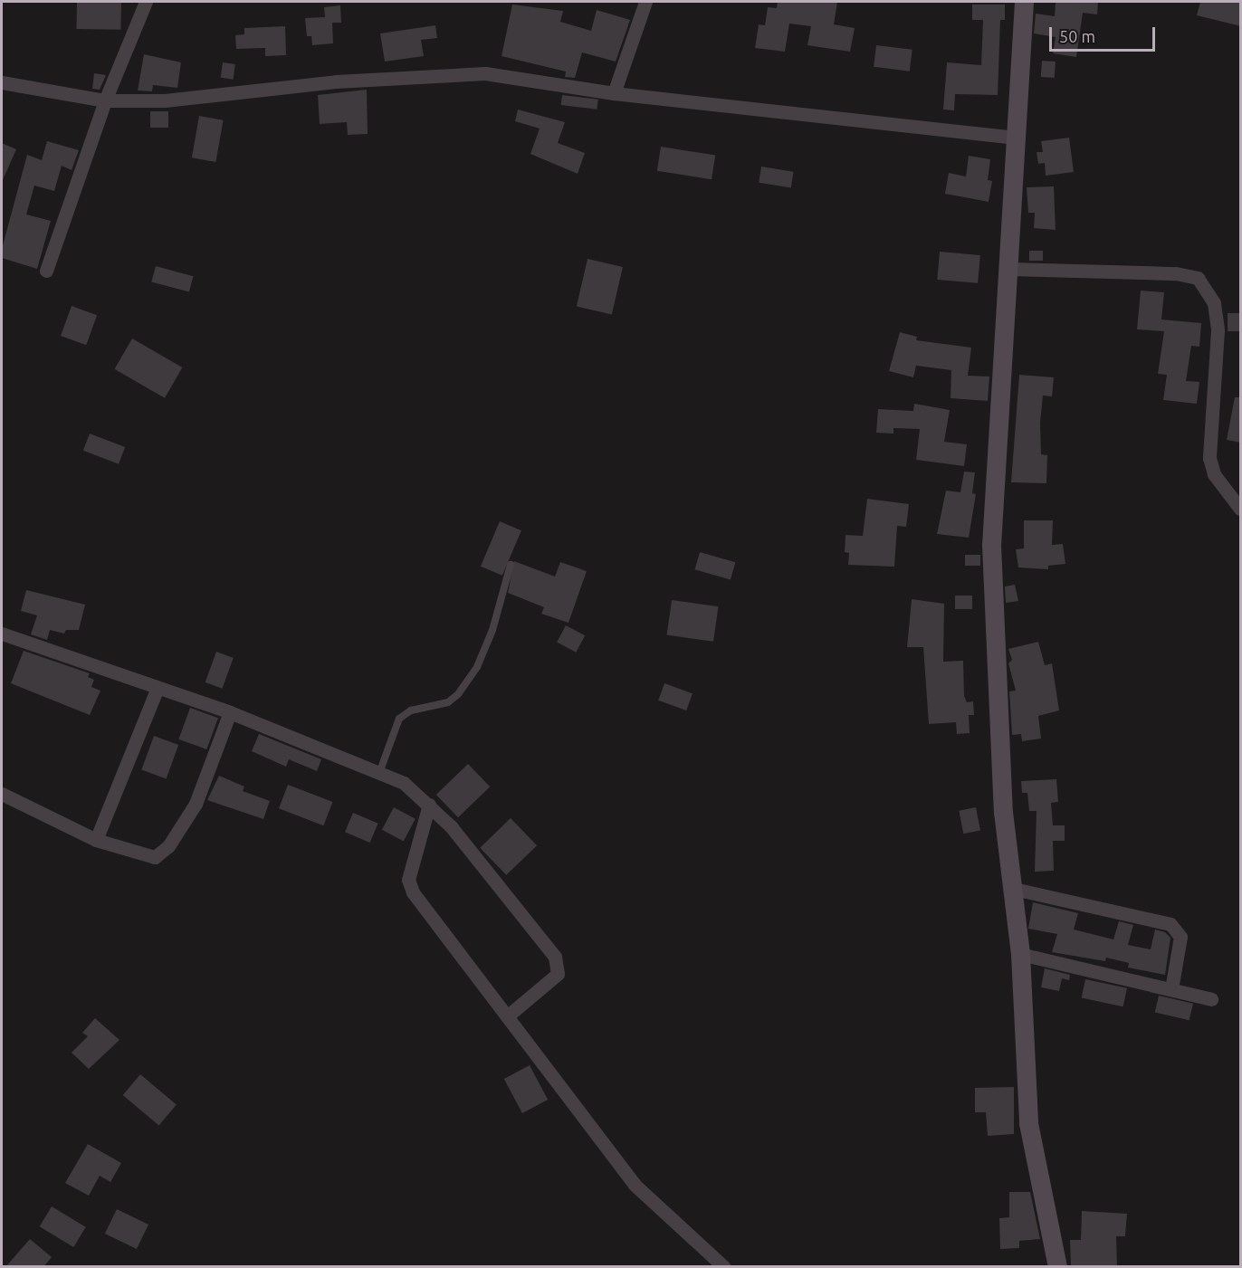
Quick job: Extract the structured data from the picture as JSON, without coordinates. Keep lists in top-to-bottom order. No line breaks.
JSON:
{"scale_bar":"50 m"}
